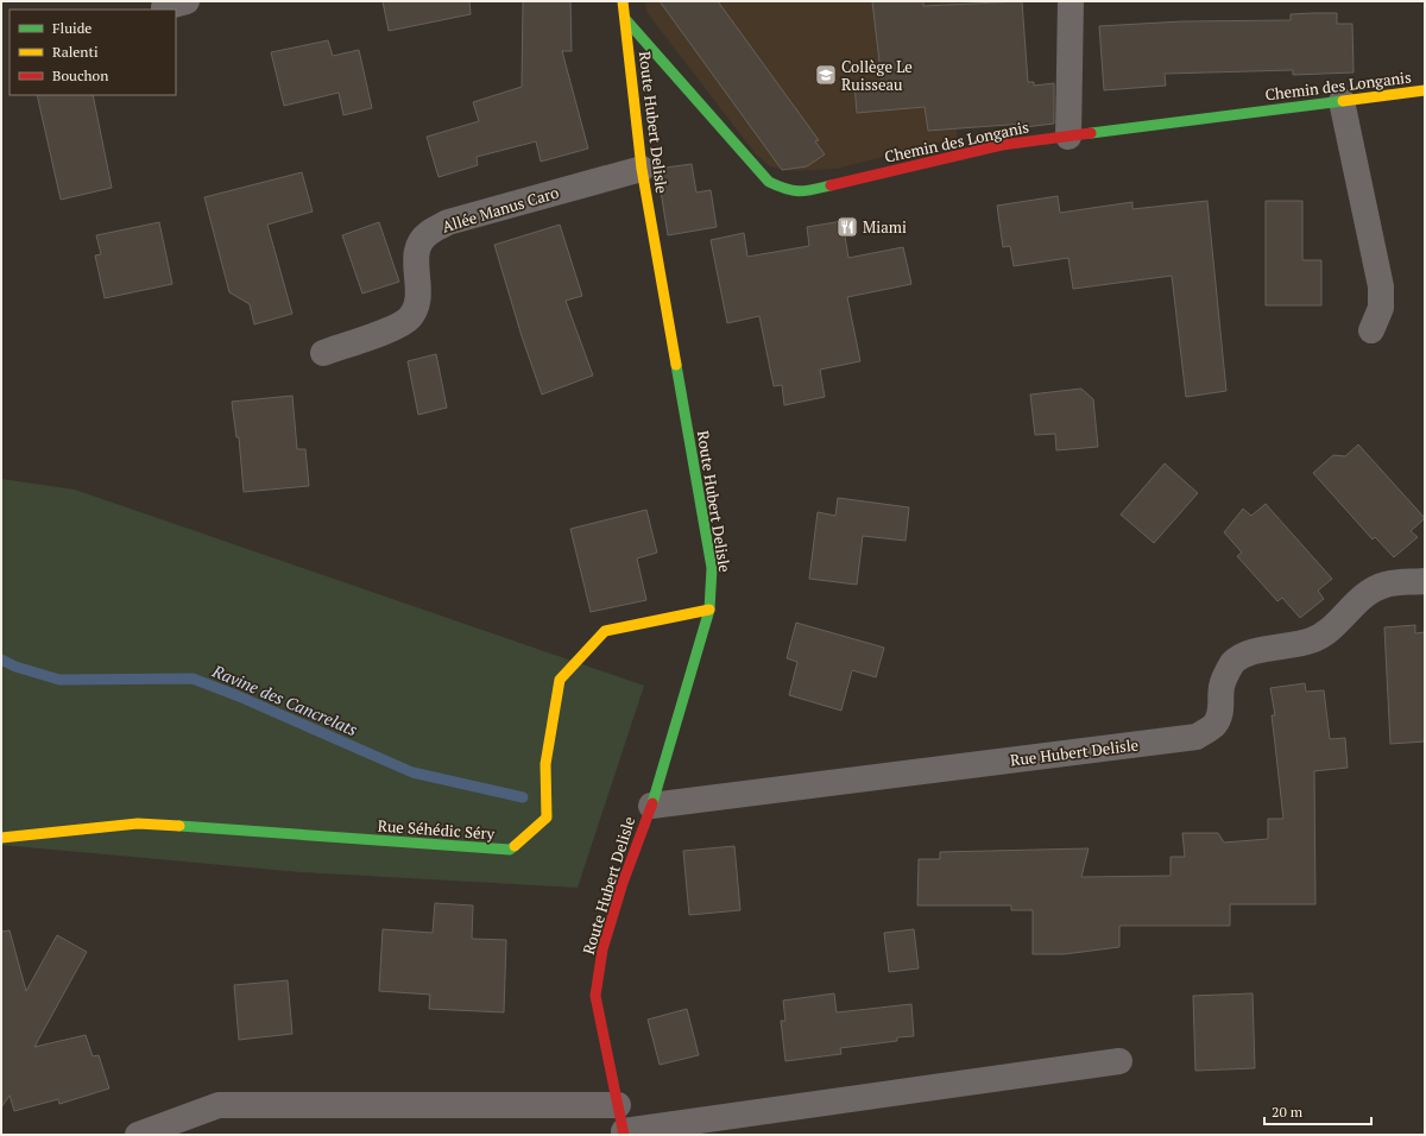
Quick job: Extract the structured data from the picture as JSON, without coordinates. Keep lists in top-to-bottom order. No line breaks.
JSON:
{"streets":{"street":["Chemin des Longanis","Route Hubert Delisle","Allée Manus Caro","Rue Hubert Delisle","Rue Séhédic Séry"]},"crossings":[["Chemin des Longanis","Route Hubert Delisle"],["Route Hubert Delisle","Allée Manus Caro"],["Route Hubert Delisle","Rue Hubert Delisle"],["Route Hubert Delisle","Rue Séhédic Séry"]],"water":["Ravine des Cancrelats"],"places":{"school or university":["Collège Le Ruisseau"],"restaurant":["Miami"]},"legend":["Fluide","Ralenti","Bouchon"],"scale_bar":"20 m"}
